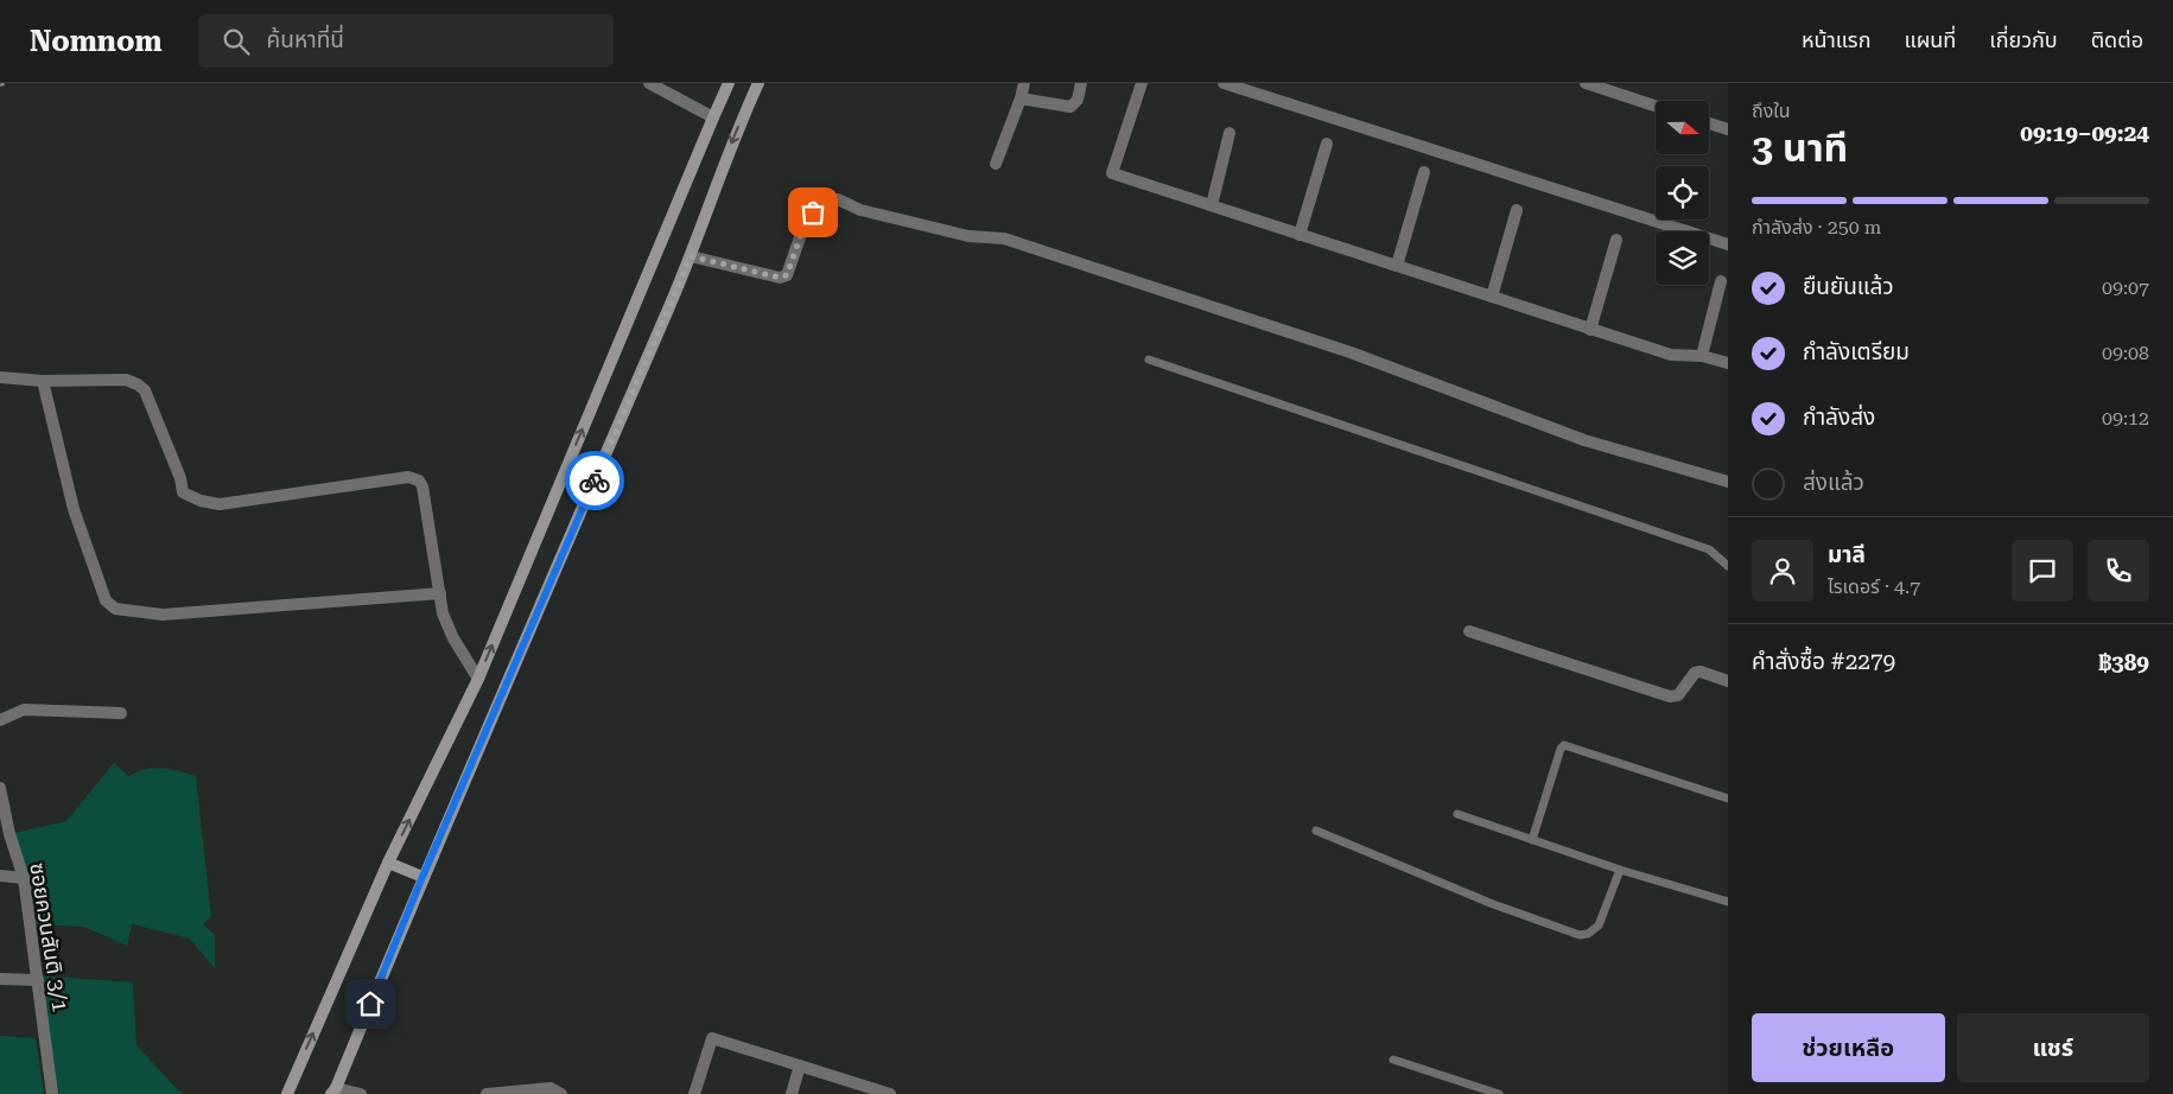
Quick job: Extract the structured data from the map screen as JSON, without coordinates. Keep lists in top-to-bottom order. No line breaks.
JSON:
{"streets":{"street":["ซอยควนสันติ 3/1"]},"north":"right","page":{"header":"Nomnom","search":"ค้นหาที่นี่","nav":["หน้าแรก","แผนที่","เกี่ยวกับ","ติดต่อ"],"heading":["3 นาที","ถึงใน","09:19–09:24"],"panel":["มาลี","ไรเดอร์ · 4.7","คำสั่งซื้อ #2279","฿389"],"bar":"กำลังส่ง · 250 m","list":[["ยืนยันแล้ว","09:07"],["กำลังเตรียม","09:08"],["กำลังส่ง","09:12"],"ส่งแล้ว"],"buttons":["ช่วยเหลือ","แชร์"]}}
